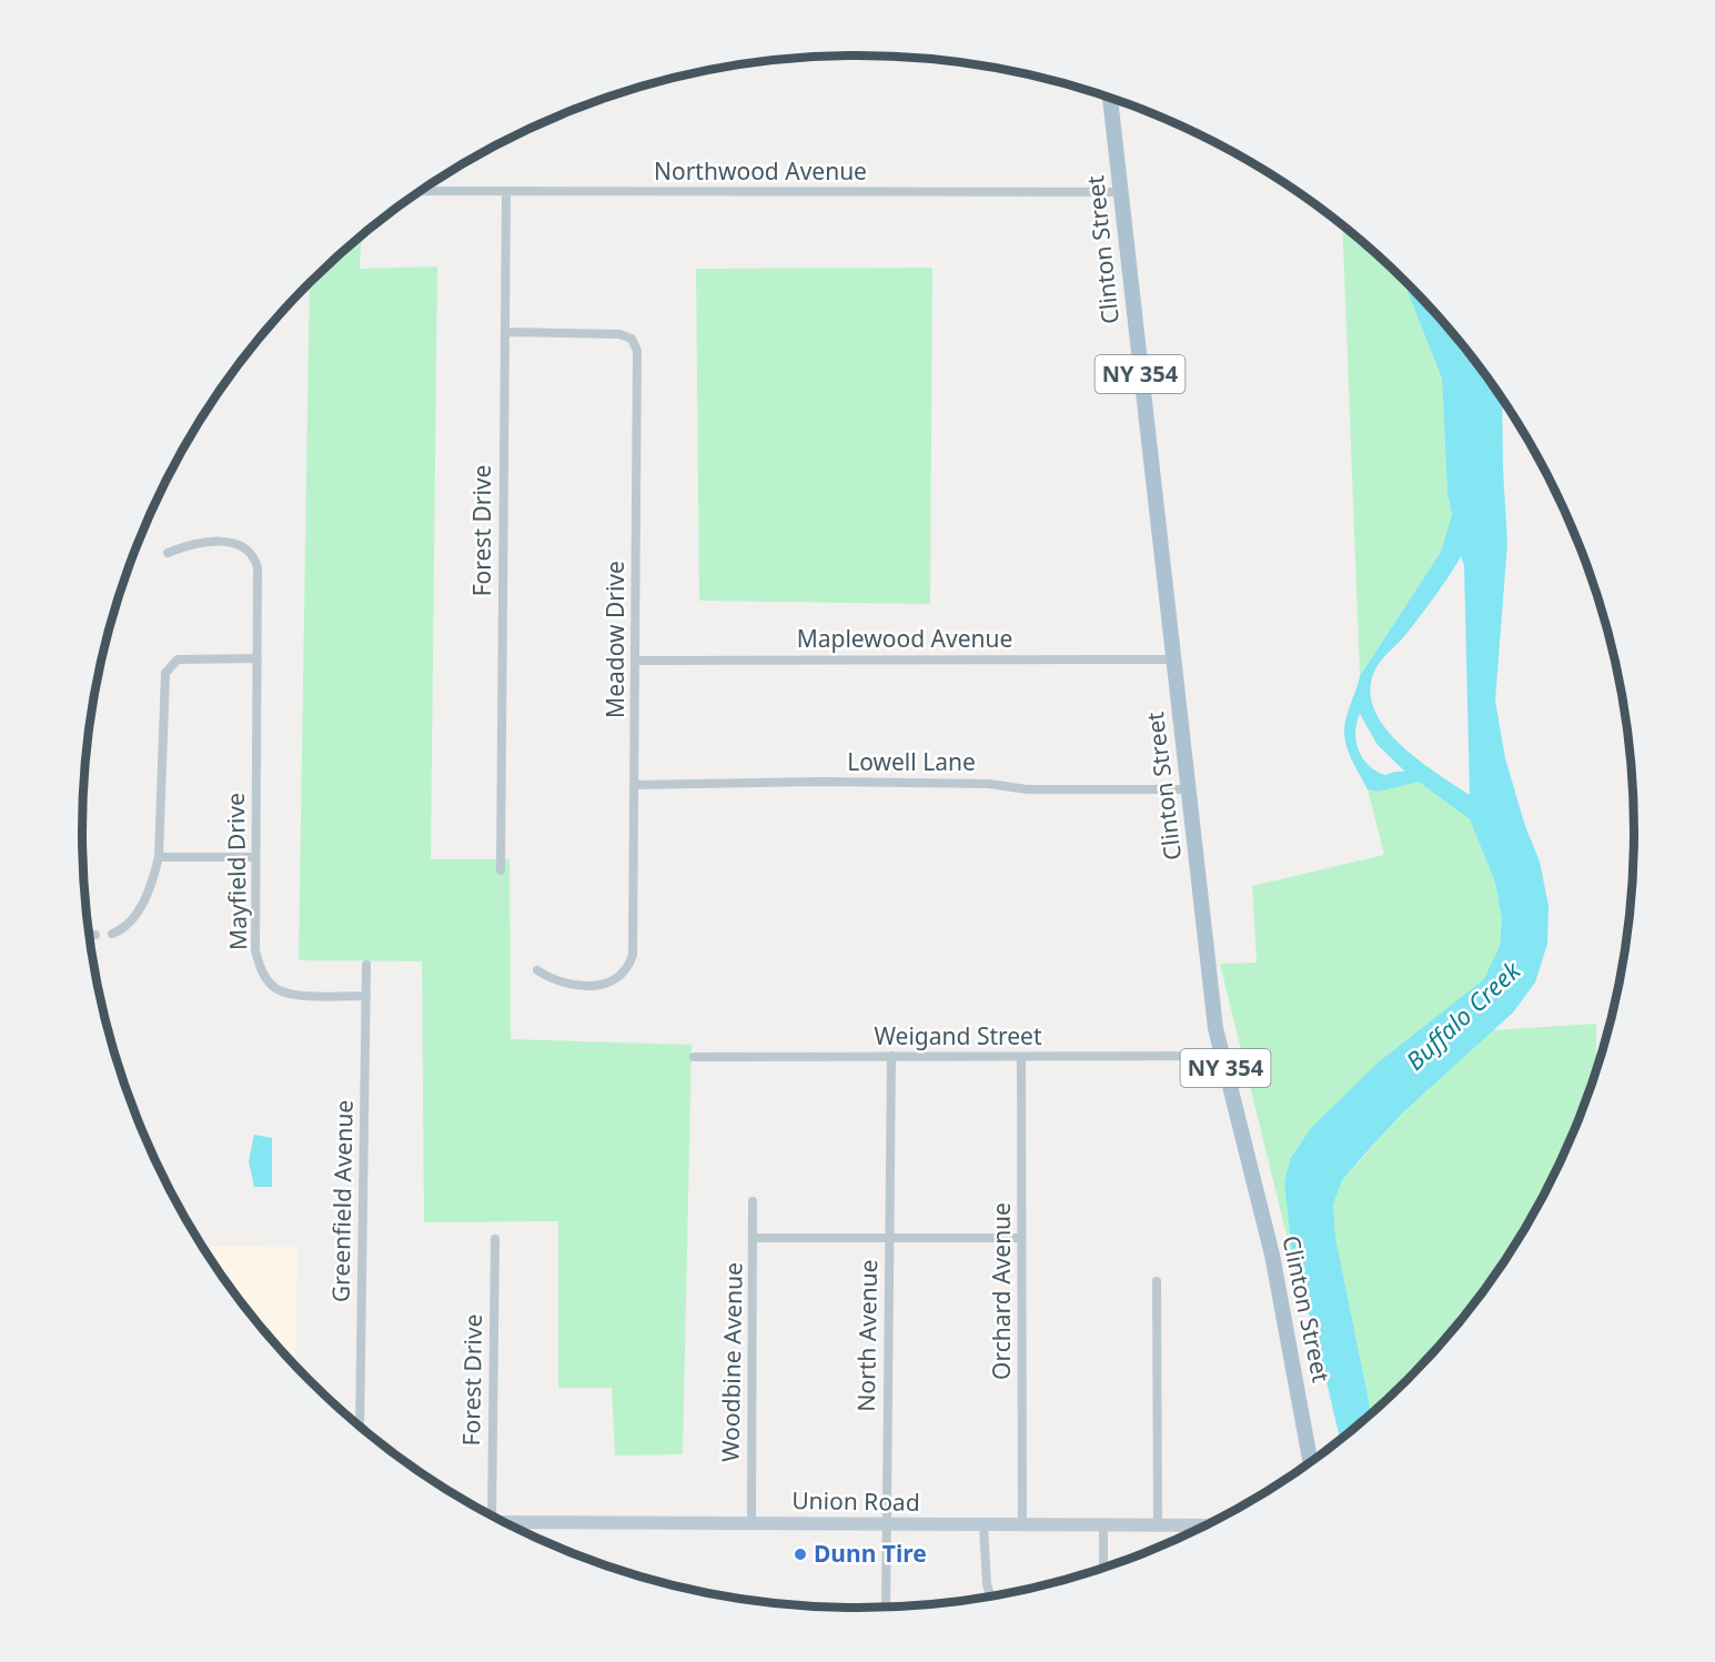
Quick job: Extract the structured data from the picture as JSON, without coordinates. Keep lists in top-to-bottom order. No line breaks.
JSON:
{"streets":{"main road":["Clinton Street","NY 354","Union Road"],"street":["Northwood Avenue","Forest Drive","Meadow Drive","Maplewood Avenue","Lowell Lane","Mayfield Drive","Weigand Street","Greenfield Avenue","Orchard Avenue","North Avenue","Woodbine Avenue"]},"crossings":[["Northwood Avenue","Clinton Street"],["Northwood Avenue","Forest Drive"],["Clinton Street","Maplewood Avenue"],["Clinton Street","Lowell Lane"],["Clinton Street","Weigand Street"],["Forest Drive","Meadow Drive"],["Meadow Drive","Maplewood Avenue"],["Meadow Drive","Lowell Lane"],["Mayfield Drive","Greenfield Avenue"],["Weigand Street","Orchard Avenue"],["Weigand Street","North Avenue"],["Orchard Avenue","Union Road"],["North Avenue","Union Road"],["Woodbine Avenue","Union Road"]],"water":["Buffalo Creek"],"places":["Dunn Tire"]}
